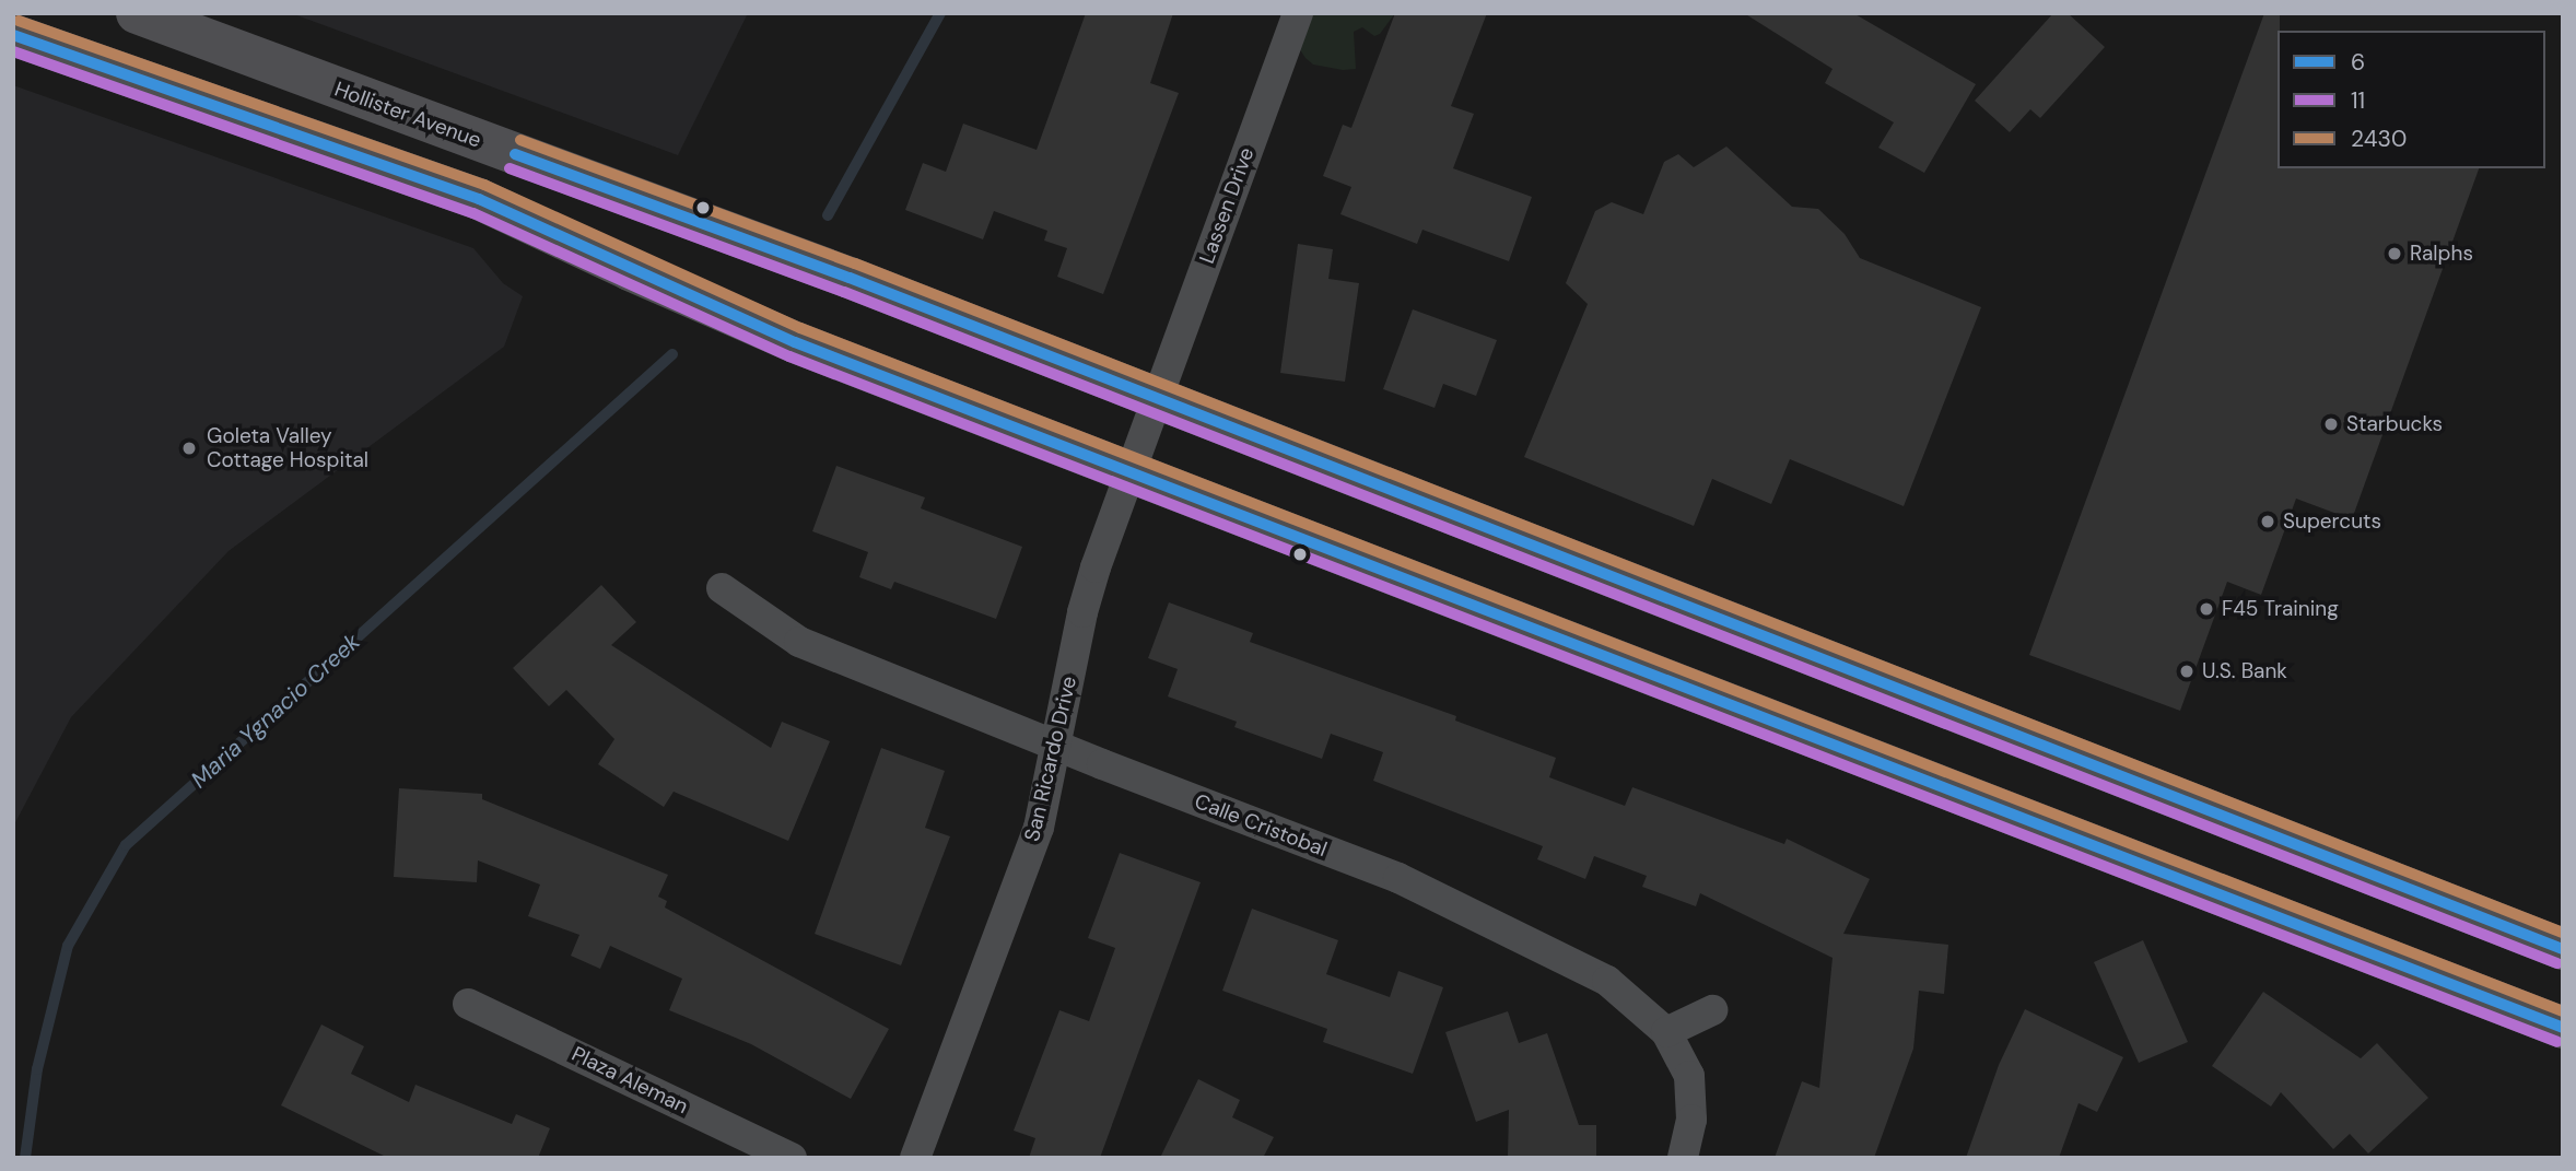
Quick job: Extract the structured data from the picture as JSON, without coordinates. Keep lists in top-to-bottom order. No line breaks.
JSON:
{"streets":{"main road":["Hollister Avenue"],"street":["Lassen Drive","San Ricardo Drive","Calle Cristobal","Plaza Aleman"]},"crossings":[["Hollister Avenue","Lassen Drive"],["Hollister Avenue","San Ricardo Drive"],["Lassen Drive","San Ricardo Drive"],["San Ricardo Drive","Calle Cristobal"]],"water":["Maria Ygnacio Creek"],"places":["Ralphs","Starbucks","Goleta Valley Cottage Hospital","Supercuts","F45 Training","U.S. Bank"],"lines":["transit line 2430","transit line 6","transit line 11"],"legend":["6","11","2430"]}
